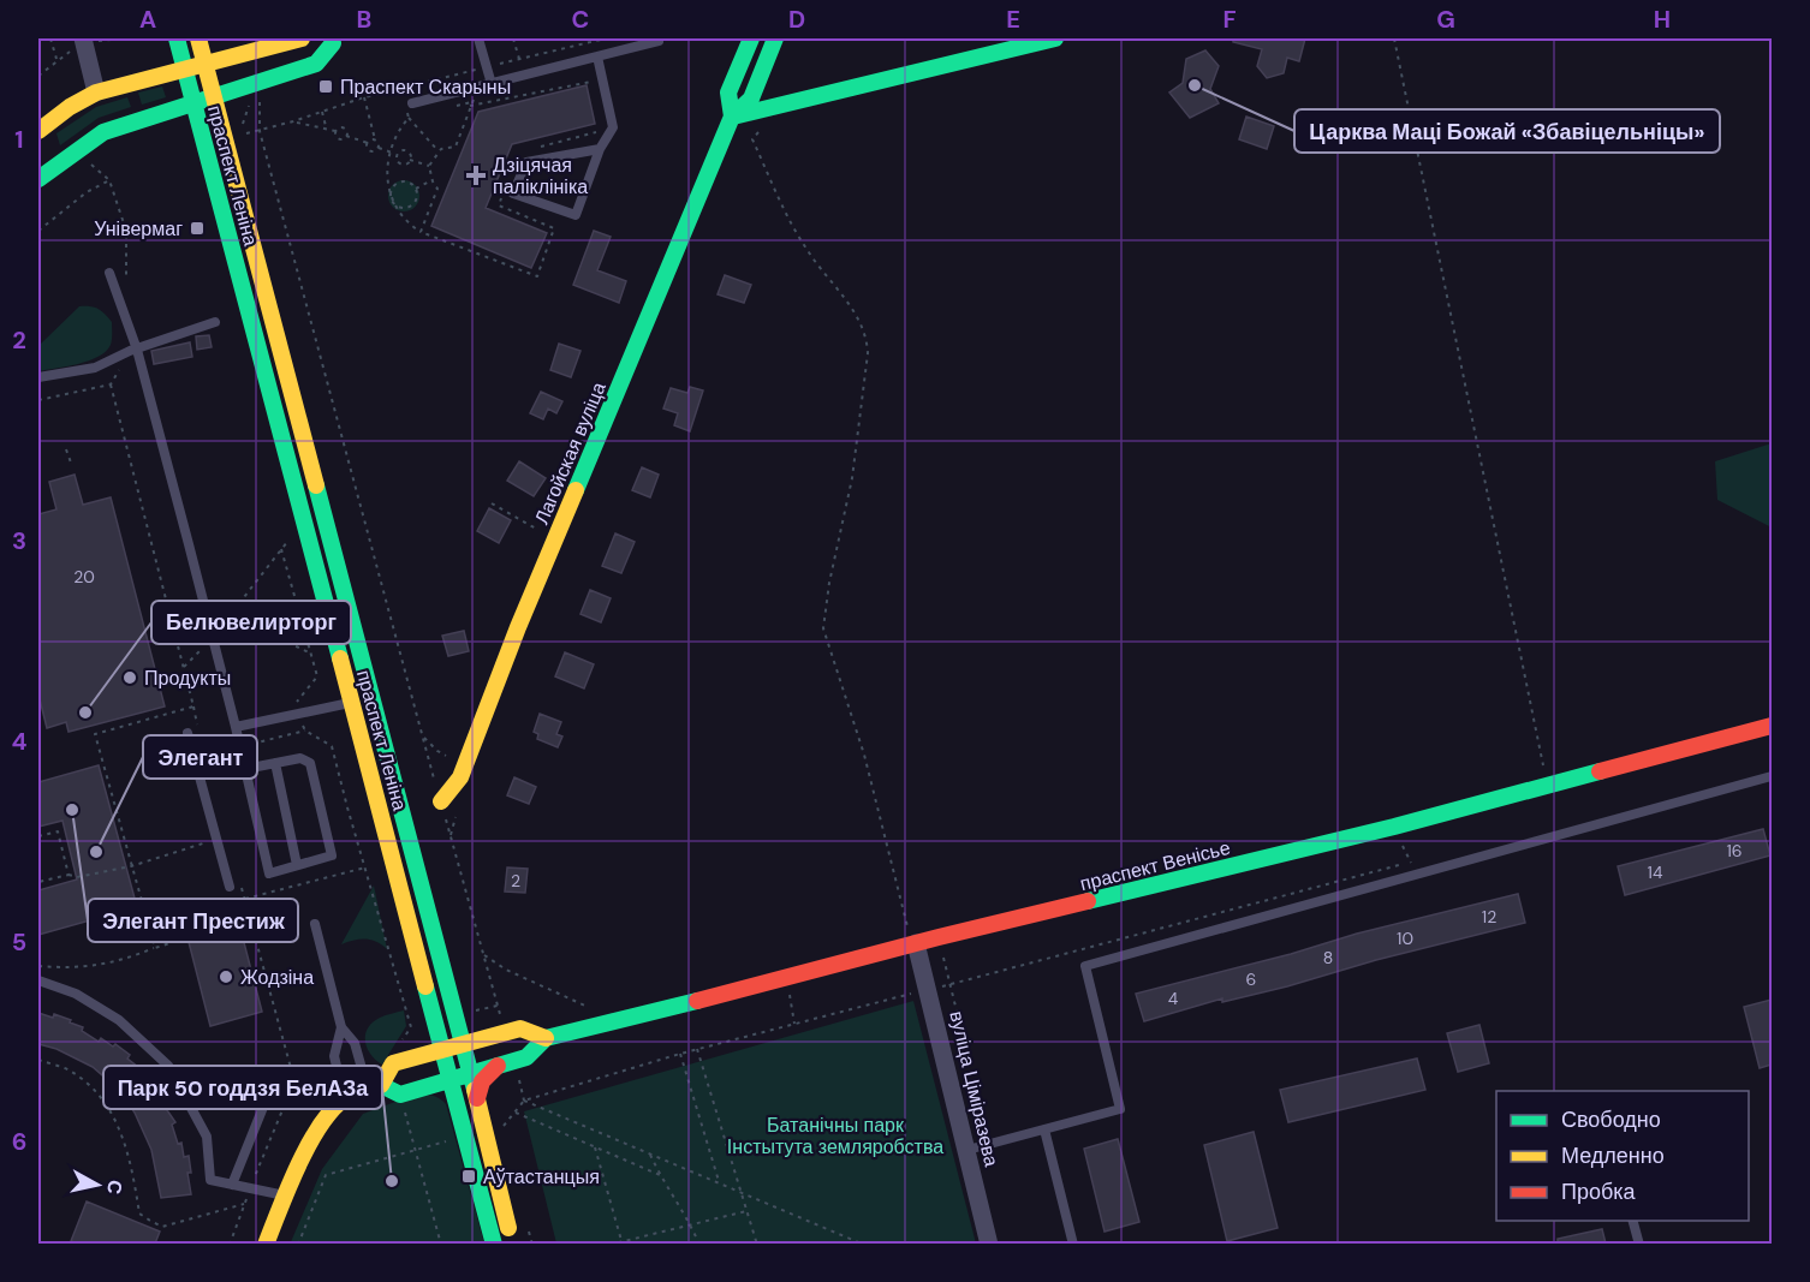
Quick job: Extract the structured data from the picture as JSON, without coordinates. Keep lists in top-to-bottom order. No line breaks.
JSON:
{"streets":{"main road":["праспект Леніна","Лагойская вуліца","праспект Венісье"],"street":["вуліца Ціміразева"]},"crossings":[["праспект Леніна","праспект Венісье"],["праспект Венісье","вуліца Ціміразева"]],"parks":["Батанічны парк Інстытута земляробства"],"places":{"other":["Царква Маці Божай «Збавіцельніцы»","Продукты","Белювелирторг","Элегант Престиж","Элегант","Жодзіна","Парк 50 годдзя БелАЗа"],"transit":["Праспект Скарыны","Універмаг","Аўтастанцыя"],"health":["Дзіцячая паліклініка"]},"house_numbers":["20","16","14","2","12","10","8","6","4"],"legend":["Свободно","Медленно","Пробка"],"north":"right","grid":{"columns":["A","B","C","D","E","F","G","H"],"rows":["1","2","3","4","5","6"]}}
